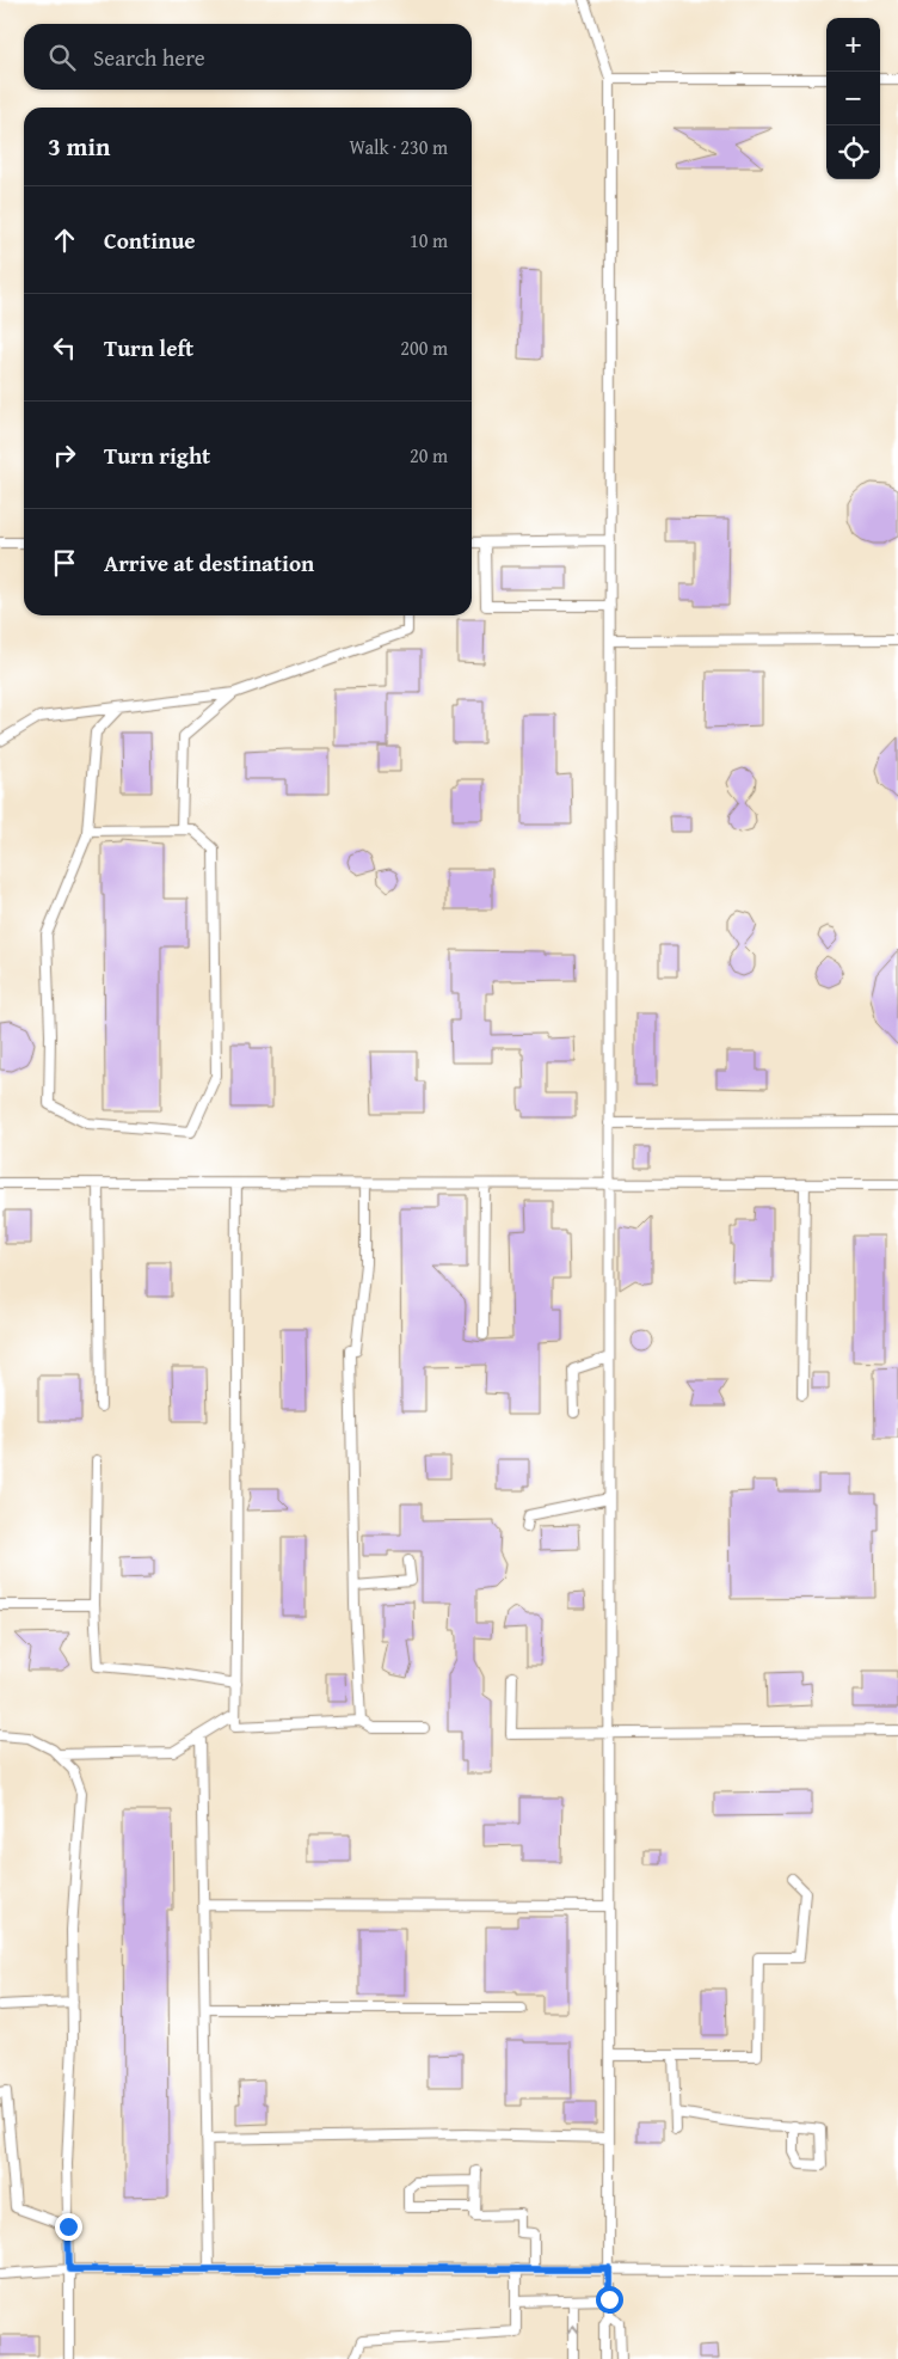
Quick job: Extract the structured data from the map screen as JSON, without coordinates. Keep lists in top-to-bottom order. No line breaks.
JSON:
{"page":{"map_buttons":["+","−"],"search":"Search here","heading":["3 min","Walk · 230 m"],"list":[["Continue","10 m"],["Turn left","200 m"],["Turn right","20 m"],"Arrive at destination"]}}
